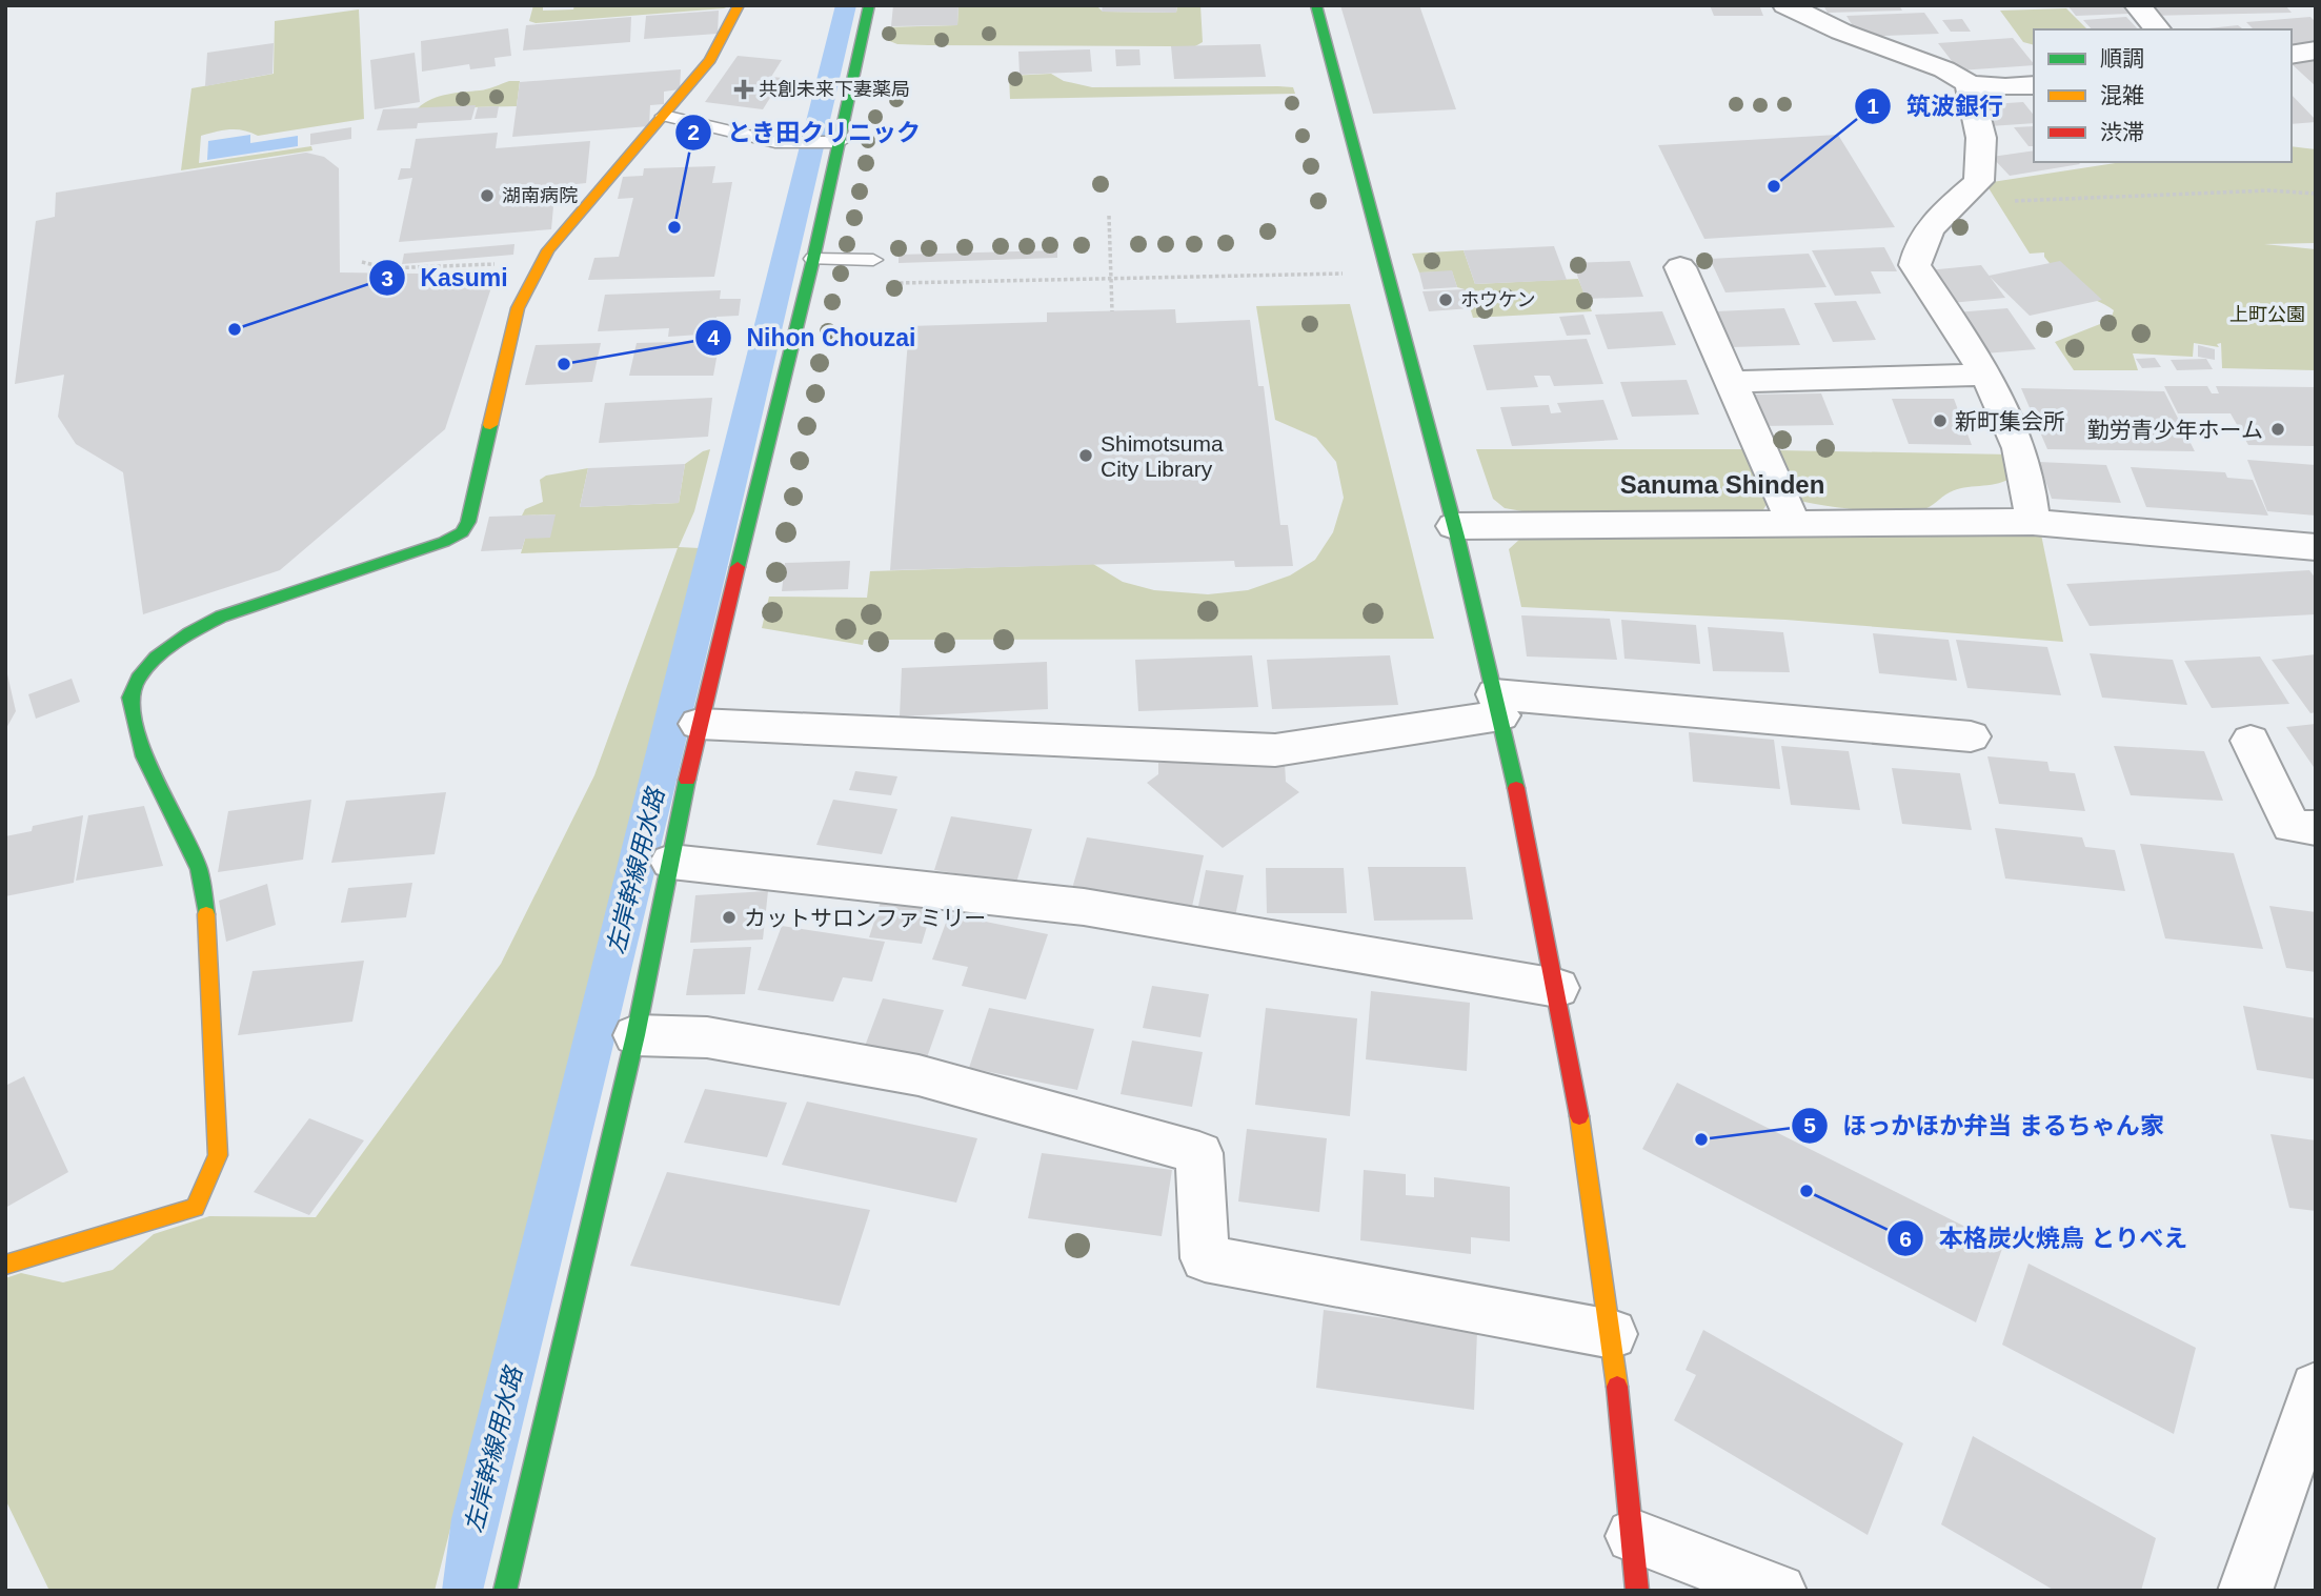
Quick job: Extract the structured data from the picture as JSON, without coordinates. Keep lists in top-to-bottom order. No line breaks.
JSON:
{"districts":["Sanuma Shinden"],"water":["左岸幹線用水路"],"parks":["上町公園"],"places":{"health":["共創未来下妻薬局"],"other":["筑波銀行","湖南病院","とき田クリニック","ホウケン","Kasumi","Nihon Chouzai","新町集会所","勤労青少年ホーム","Shimotsuma City Library","カットサロンファミリー","ほっかほか弁当 まるちゃん家","本格炭火焼鳥 とりべえ"]},"legend":["順調","混雑","渋滞"]}
